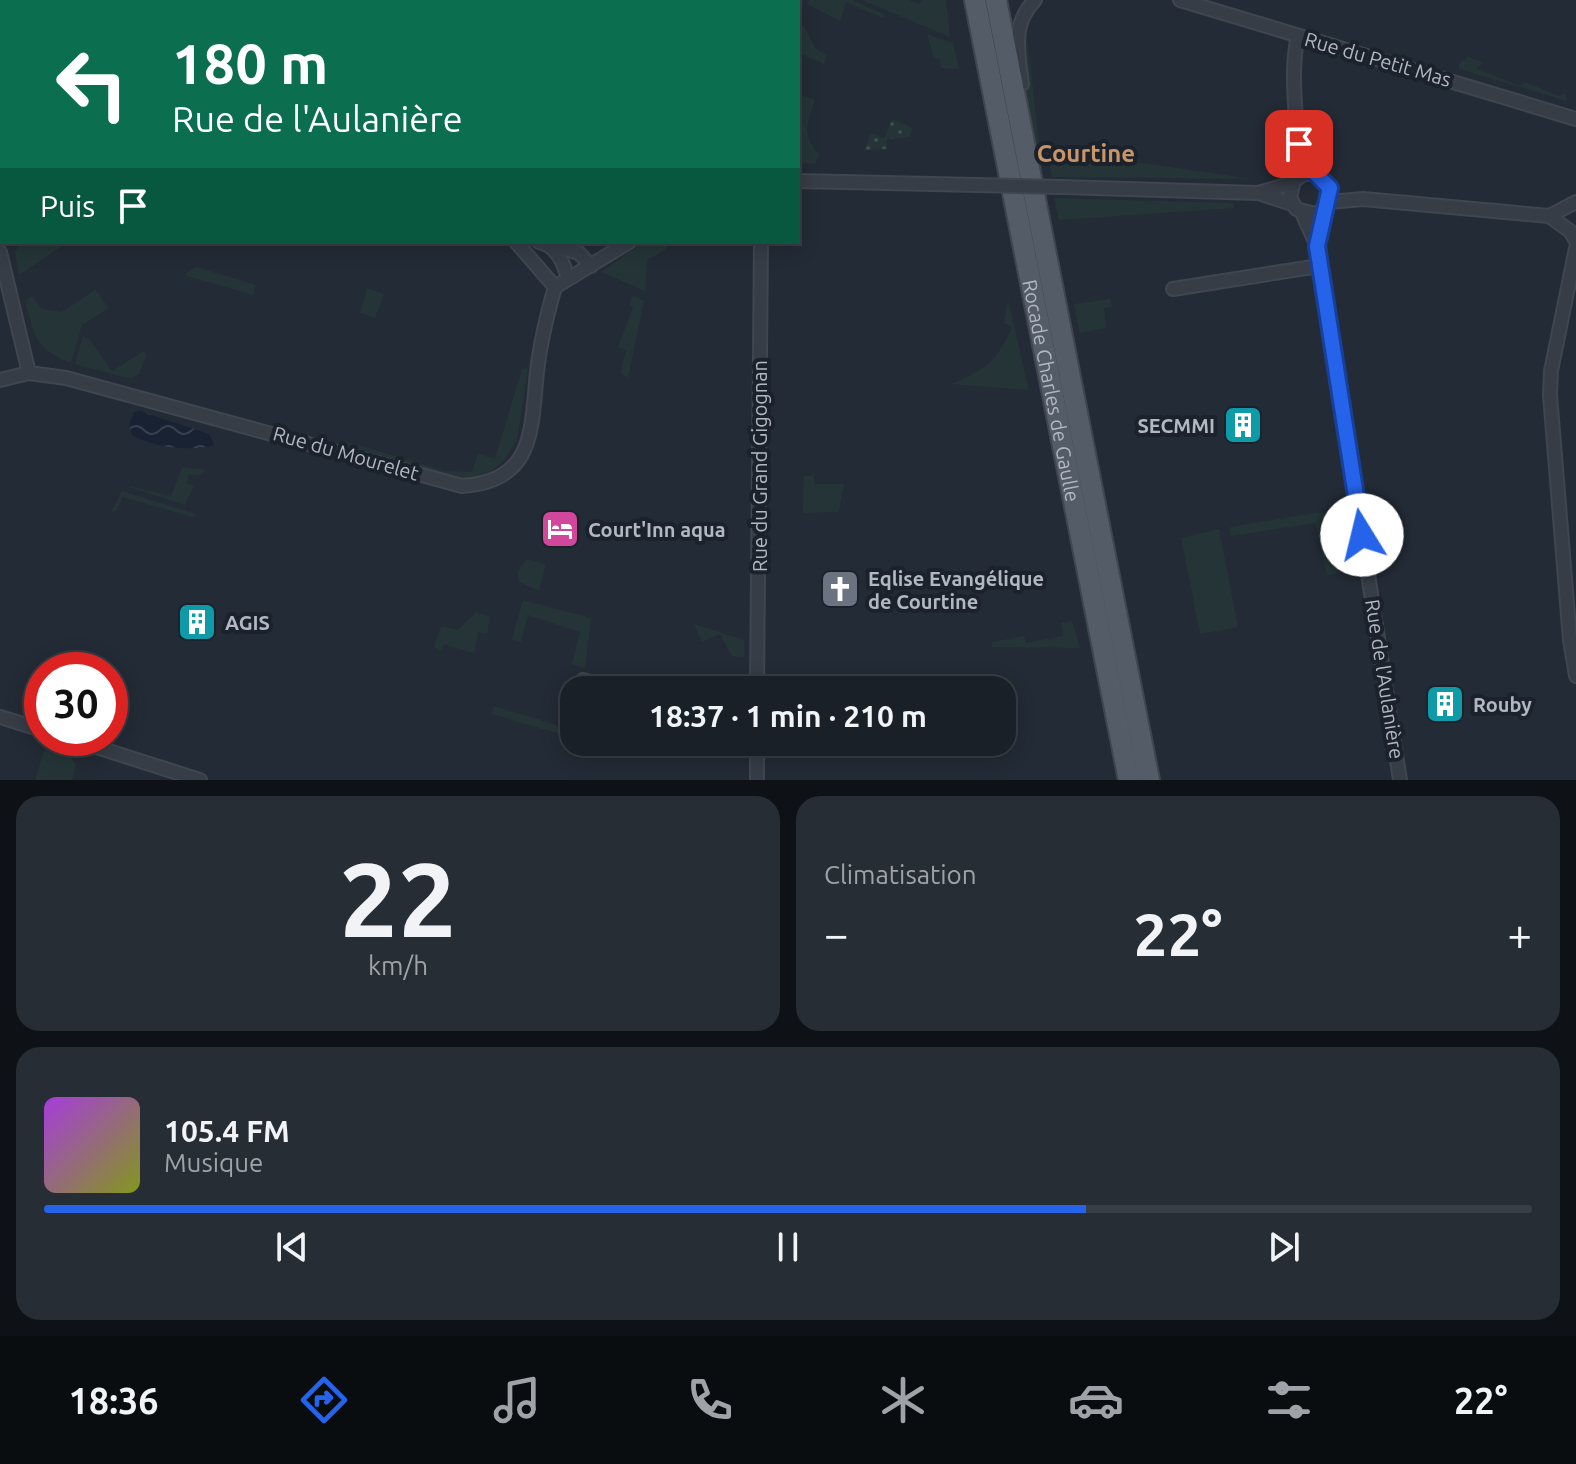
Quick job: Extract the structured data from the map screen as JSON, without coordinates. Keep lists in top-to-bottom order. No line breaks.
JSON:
{"streets":{"main road":["Rocade Charles de Gaulle"],"street":["Rue du Petit Mas","Rue du Mourelet","Rue du Grand Gigognan","Rue de l'Aulanière"]},"districts":["Courtine"],"places":{"building":["SECMMI","AGIS","Rouby"],"hotel":["Court'Inn aqua"],"church":["Eqlise Evangélique de Courtine"]},"page":{"turn":["180 m","Rue de l'Aulanière"],"then":"Puis","limit":"30","trip":"18:37 · 1 min · 210 m","tile":[["22","km/h"],"Climatisation"],"heat":["−","22°","+"],"song":["105.4 FM","Musique"],"tabs":["18:36","22°"]}}
